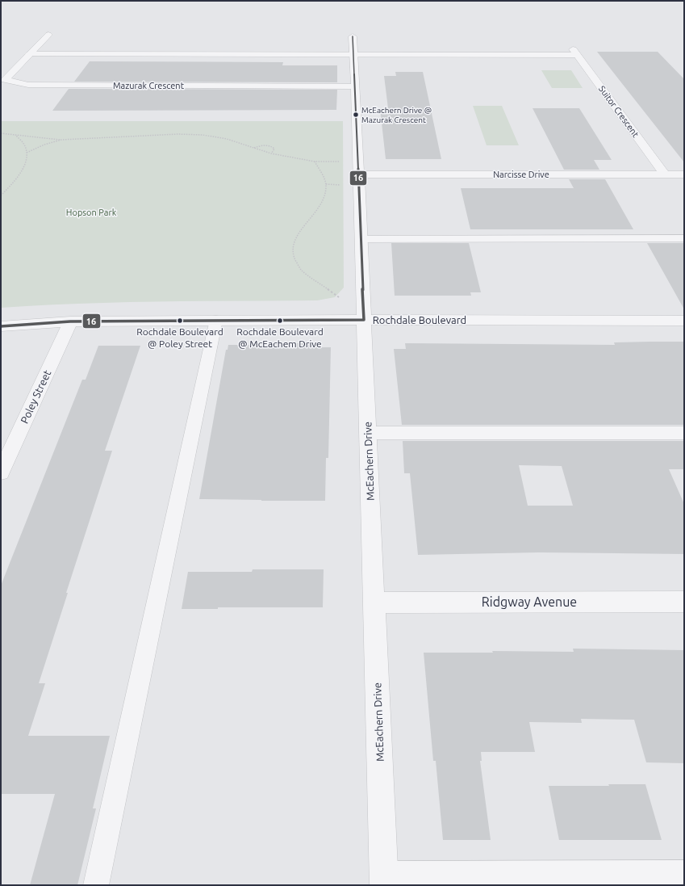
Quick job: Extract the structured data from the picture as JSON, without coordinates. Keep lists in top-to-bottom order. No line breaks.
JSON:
{"streets":{"street":["Mazurak Crescent","Suitor Crescent","Narcisse Drive","Rochdale Boulevard","Poley Street","McEachern Drive","Ridgway Avenue"]},"crossings":[["Mazurak Crescent","McEachern Drive"],["Suitor Crescent","Narcisse Drive"],["Narcisse Drive","McEachern Drive"],["Rochdale Boulevard","Poley Street"],["Rochdale Boulevard","McEachern Drive"],["McEachern Drive","Ridgway Avenue"]],"parks":["Hopson Park"],"places":["McEachern Drive @ Mazurak Crescent","Rochdale Boulevard @ Poley Street","Rochdale Boulevard @ McEachem Drive"],"lines":["transit line 16"]}
